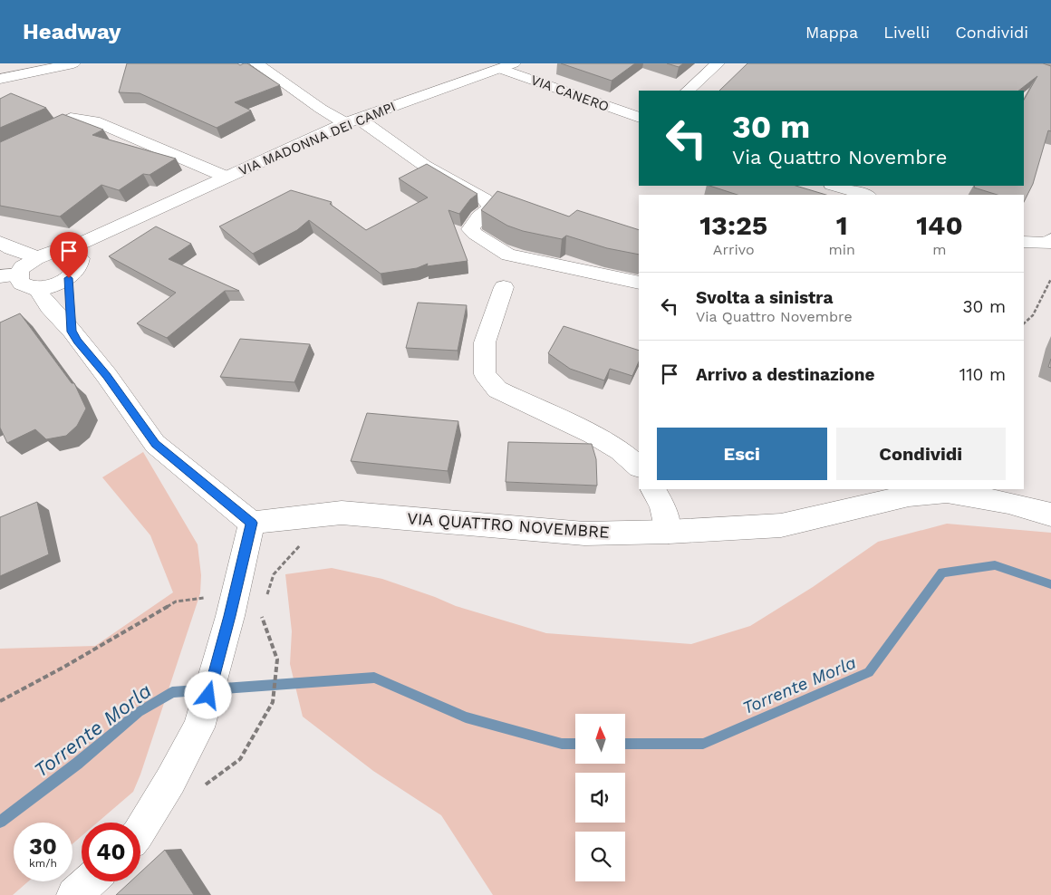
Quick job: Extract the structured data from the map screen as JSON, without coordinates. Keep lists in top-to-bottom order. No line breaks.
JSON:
{"streets":{"street":["VIA CANERO","VIA MADONNA DEI CAMPI","VIA QUATTRO NOVEMBRE"]},"crossings":[["VIA CANERO","VIA MADONNA DEI CAMPI"]],"water":["Torrente Morla"],"north":"top","page":{"header":"Headway","nav":["Mappa","Livelli","Condividi"],"turn":["30 m","Via Quattro Novembre"],"eta":["13:25","Arrivo","1","min","140","m"],"list":[{"name":"Svolta a sinistra","note":"Via Quattro Novembre","value":"30 m"},{"name":"Arrivo a destinazione","value":"110 m"}],"buttons":["Esci","Condividi"],"speed":"30 km/h","limit":"40"}}
